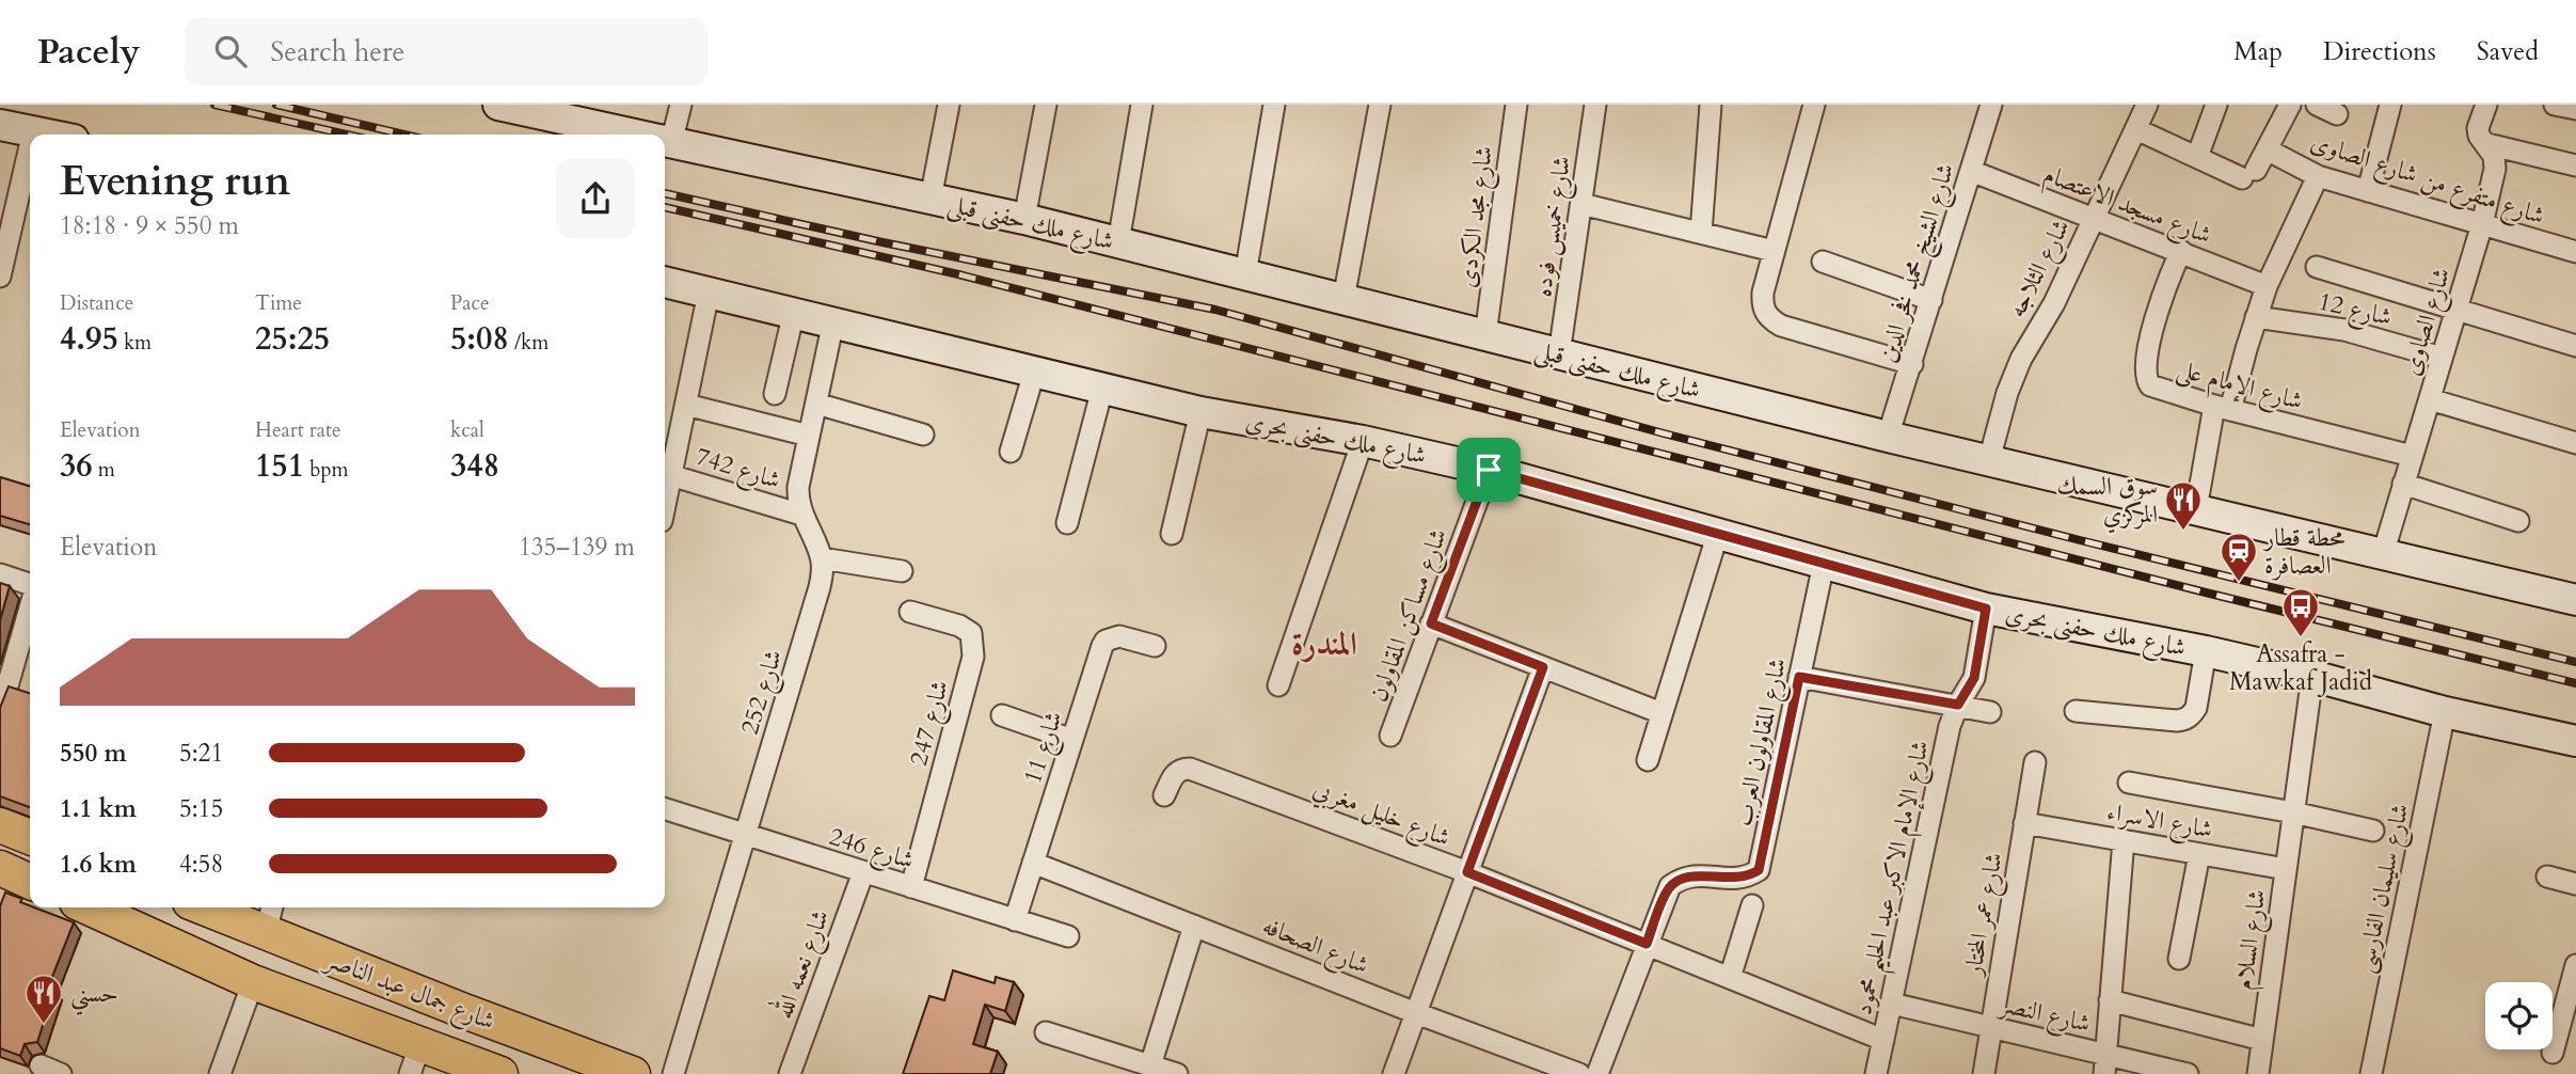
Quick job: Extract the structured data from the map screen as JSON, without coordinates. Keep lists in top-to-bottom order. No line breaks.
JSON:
{"streets":{"main road":["شارع جمال عبد الناصر"],"street":["شارع متفرع من شارع الصاوى","شارع مسجد الاعتصام","شارع مجد الكردى","شارع ملك حفنى قبلى","شارع خميس فوده","شارع الشيخ محمد فخر الدين","شارع الثلاجه","شارع 12","شارع الصاوى","شارع الإمام على","شارع ملك حفنى بحرى","شارع 742","شارع مساكن المقاولون","شارع 252","شارع 247","شارع المقاولون العرب","شارع 11","شارع خليل مغربي","شارع الاسراء","شارع 246","شارع الإمام الاكبر عبد الحليم محمود","شارع سليمان الفارسى","شارع عمر المختار","شارع السلام","شارع الصحافه","شارع نعمه الله","شارع النصر"]},"crossings":[["شارع متفرع من شارع الصاوى","شارع الصاوى"],["شارع مسجد الاعتصام","شارع الشيخ محمد فخر الدين"],["شارع مسجد الاعتصام","شارع الثلاجه"],["شارع مسجد الاعتصام","شارع الإمام على"],["شارع مجد الكردى","شارع ملك حفنى قبلى"],["شارع ملك حفنى قبلى","شارع خميس فوده"],["شارع ملك حفنى قبلى","شارع الشيخ محمد فخر الدين"],["شارع ملك حفنى قبلى","شارع الثلاجه"],["شارع ملك حفنى قبلى","شارع الصاوى"],["شارع 12","شارع الصاوى"],["شارع الصاوى","شارع الإمام على"],["شارع ملك حفنى بحرى","شارع مساكن المقاولون"],["شارع ملك حفنى بحرى","شارع المقاولون العرب"],["شارع ملك حفنى بحرى","شارع الإمام الاكبر عبد الحليم محمود"],["شارع ملك حفنى بحرى","شارع سليمان الفارسى"],["شارع ملك حفنى بحرى","شارع السلام"],["شارع 252","شارع 246"],["شارع 247","شارع 246"],["شارع المقاولون العرب","شارع خليل مغربي"],["شارع 11","شارع 246"],["شارع 11","شارع الصحافه"],["شارع خليل مغربي","شارع الإمام الاكبر عبد الحليم محمود"],["شارع الاسراء","شارع عمر المختار"],["شارع الاسراء","شارع السلام"],["شارع 246","شارع نعمه الله"],["شارع الإمام الاكبر عبد الحليم محمود","شارع النصر"],["شارع عمر المختار","شارع النصر"]],"districts":["المندرة"],"places":{"restaurant":["سوق السمك المركزي","حسني"],"station":["محطة قطار العصافرة"],"bus stop":["Assafra - Mawkaf Jadid"]},"page":{"header":"Pacely","search":"Search here","nav":["Map","Directions","Saved"],"heading":["Evening run","18:18 · 9 × 550 m"],"stats":[["Distance","4.95 km"],["Time","25:25"],["Pace","5:08 /km"],["Elevation","36 m"],["Heart rate","151 bpm"],["kcal","348"]],"chart":["Elevation","135–139 m"],"list":[{"name":"550 m","note":"5:21"},{"name":"1.1 km","note":"5:15"},{"name":"1.6 km","note":"4:58"}]}}
